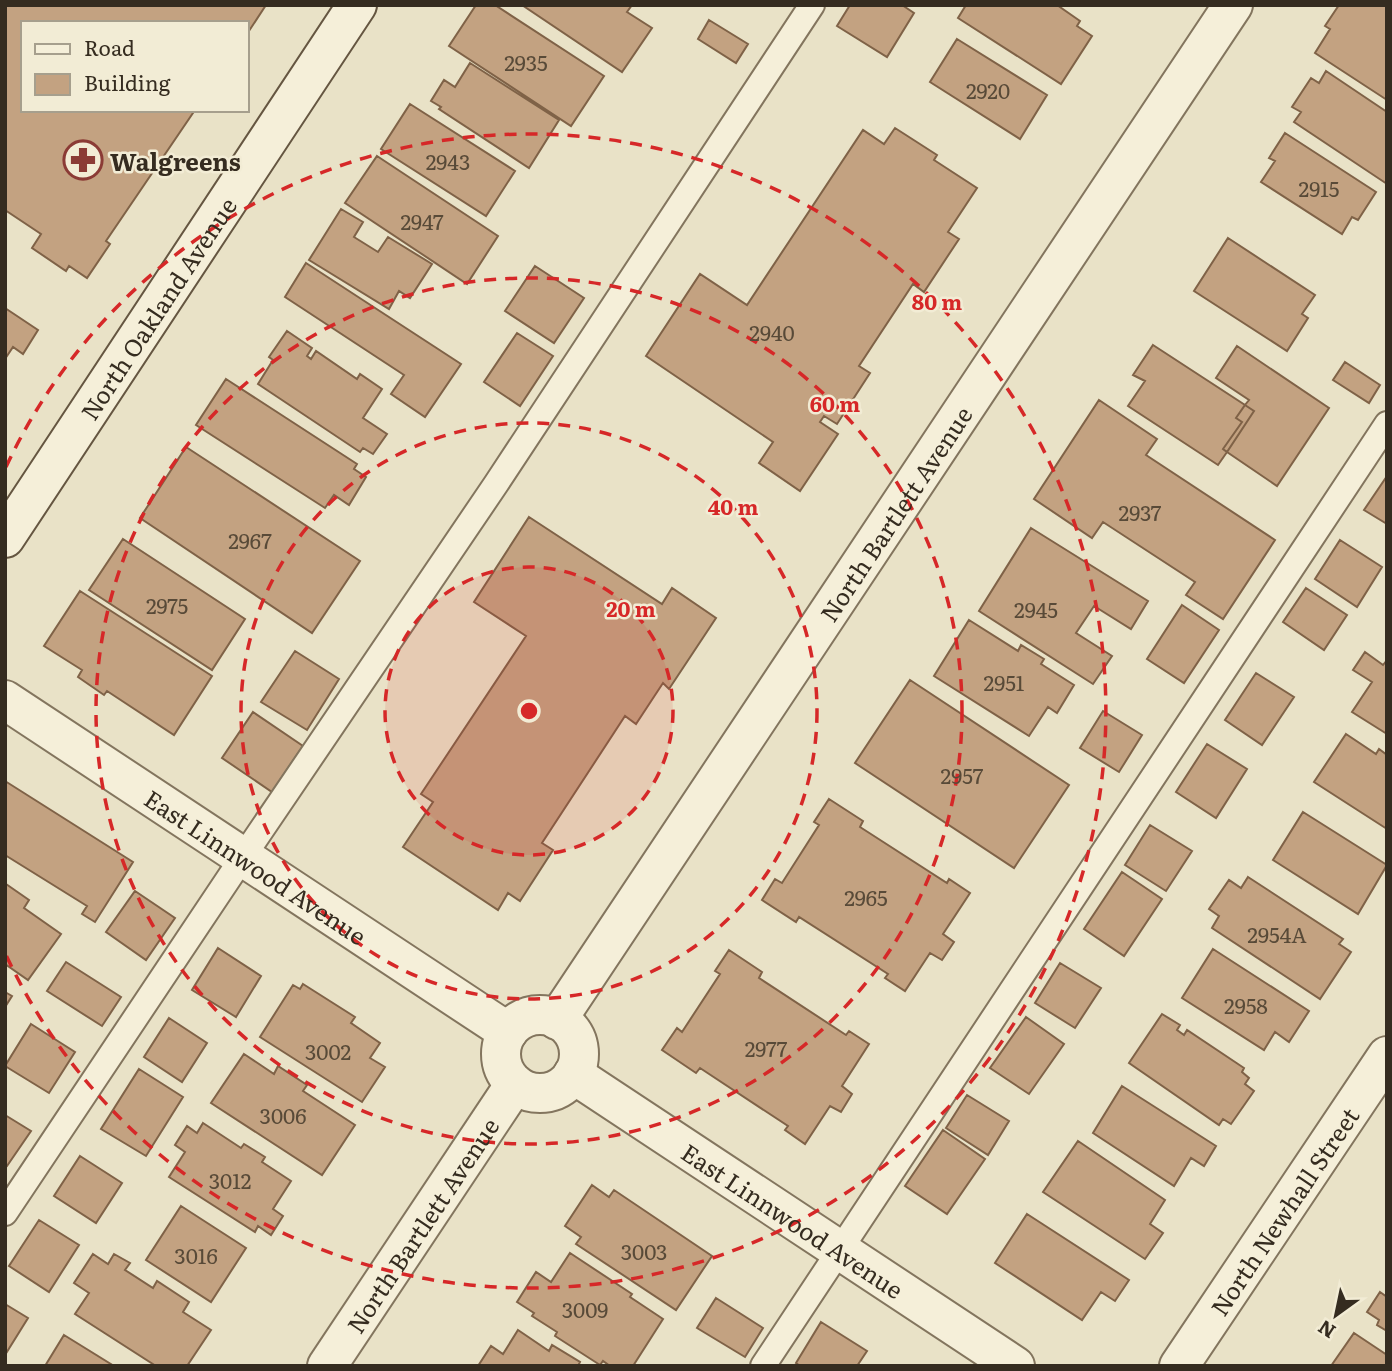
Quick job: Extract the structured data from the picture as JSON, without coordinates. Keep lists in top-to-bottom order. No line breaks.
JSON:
{"streets":{"street":["North Oakland Avenue","North Bartlett Avenue","East Linnwood Avenue","North Newhall Street"]},"crossings":[["North Bartlett Avenue","East Linnwood Avenue"]],"places":{"pharmacy":["Walgreens"]},"house_numbers":["2935","2920","2943","2915","2947","2940","2937","2967","2975","2945","2951","2957","2965","2954A","2958","2977","3002","3006","3012","3003","3016","3009"],"legend":["Road","Building"],"north":"bottom left","rings":["80 m","60 m","40 m","20 m"]}
